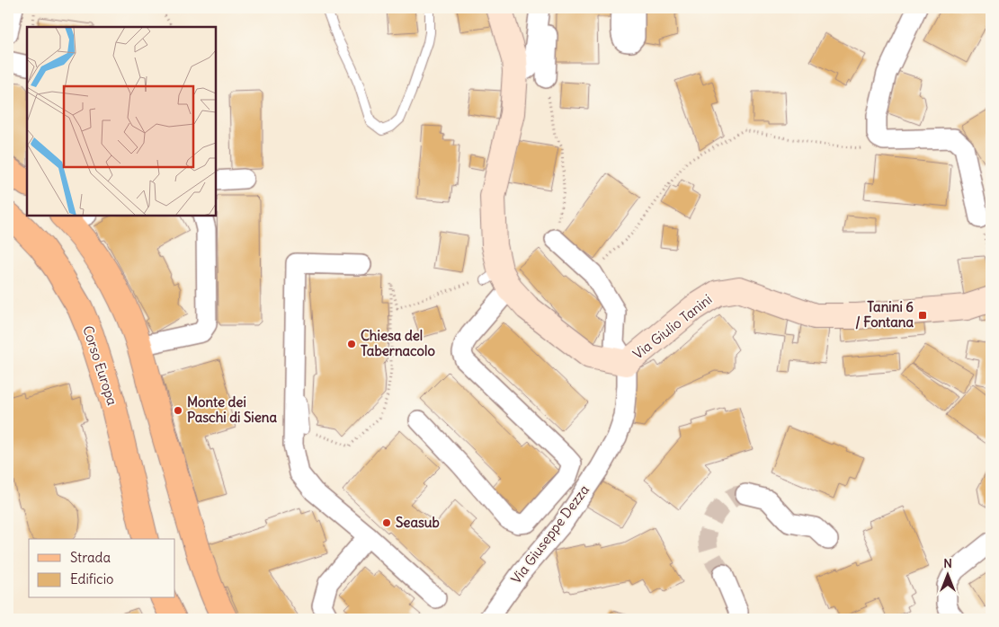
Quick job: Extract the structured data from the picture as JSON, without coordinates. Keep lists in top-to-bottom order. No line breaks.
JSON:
{"streets":{"main road":["Via Giulio Tanini","Corso Europa"],"street":["Via Giuseppe Dezza"]},"crossings":[["Via Giulio Tanini","Via Giuseppe Dezza"]],"places":{"transit":["Tanini 6 / Fontana"],"other":["Chiesa del Tabernacolo","Monte dei Paschi di Siena","Seasub"]},"legend":["Strada","Edificio"],"north":"top"}
